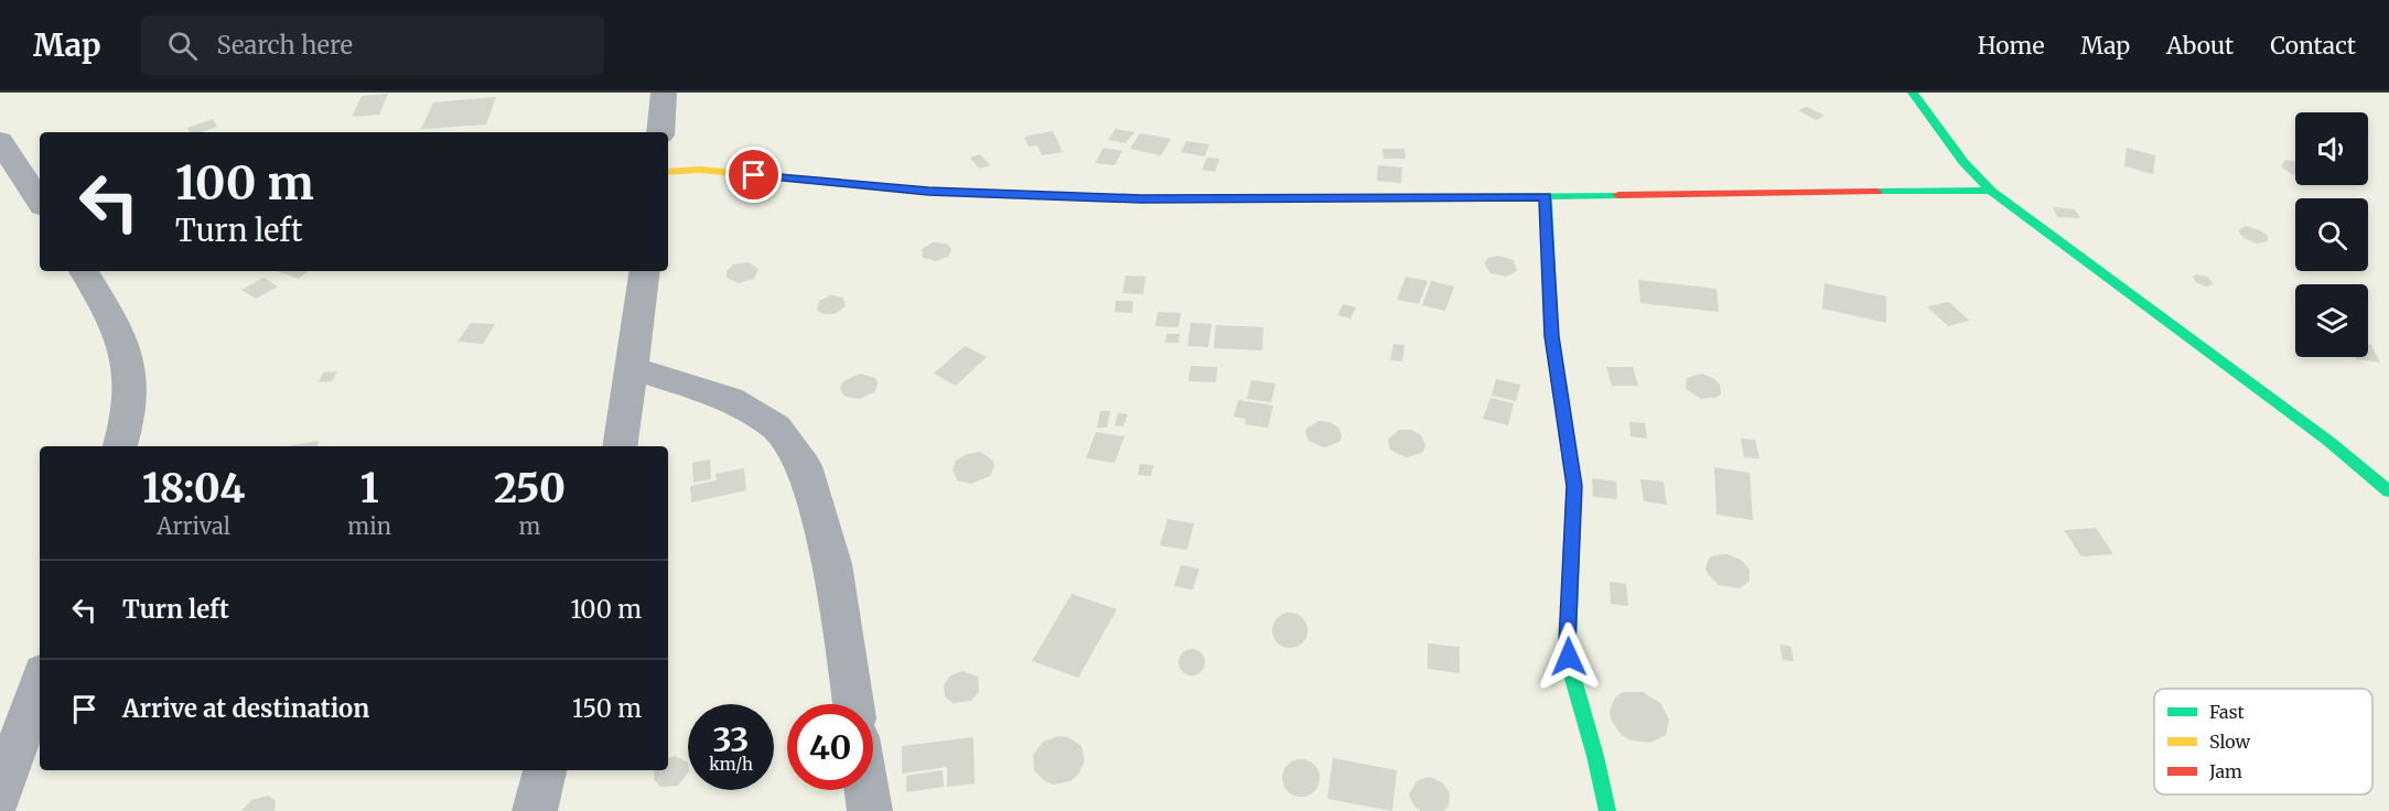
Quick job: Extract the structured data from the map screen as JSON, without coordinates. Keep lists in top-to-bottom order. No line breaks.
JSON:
{"legend":["Fast","Slow","Jam"],"page":{"header":"Map","search":"Search here","nav":["Home","Map","About","Contact"],"turn":["100 m","Turn left"],"eta":["18:04","Arrival","1","min","250","m"],"list":[{"name":"Turn left","value":"100 m"},{"name":"Arrive at destination","value":"150 m"}],"speed":"33 km/h","limit":"40"}}
